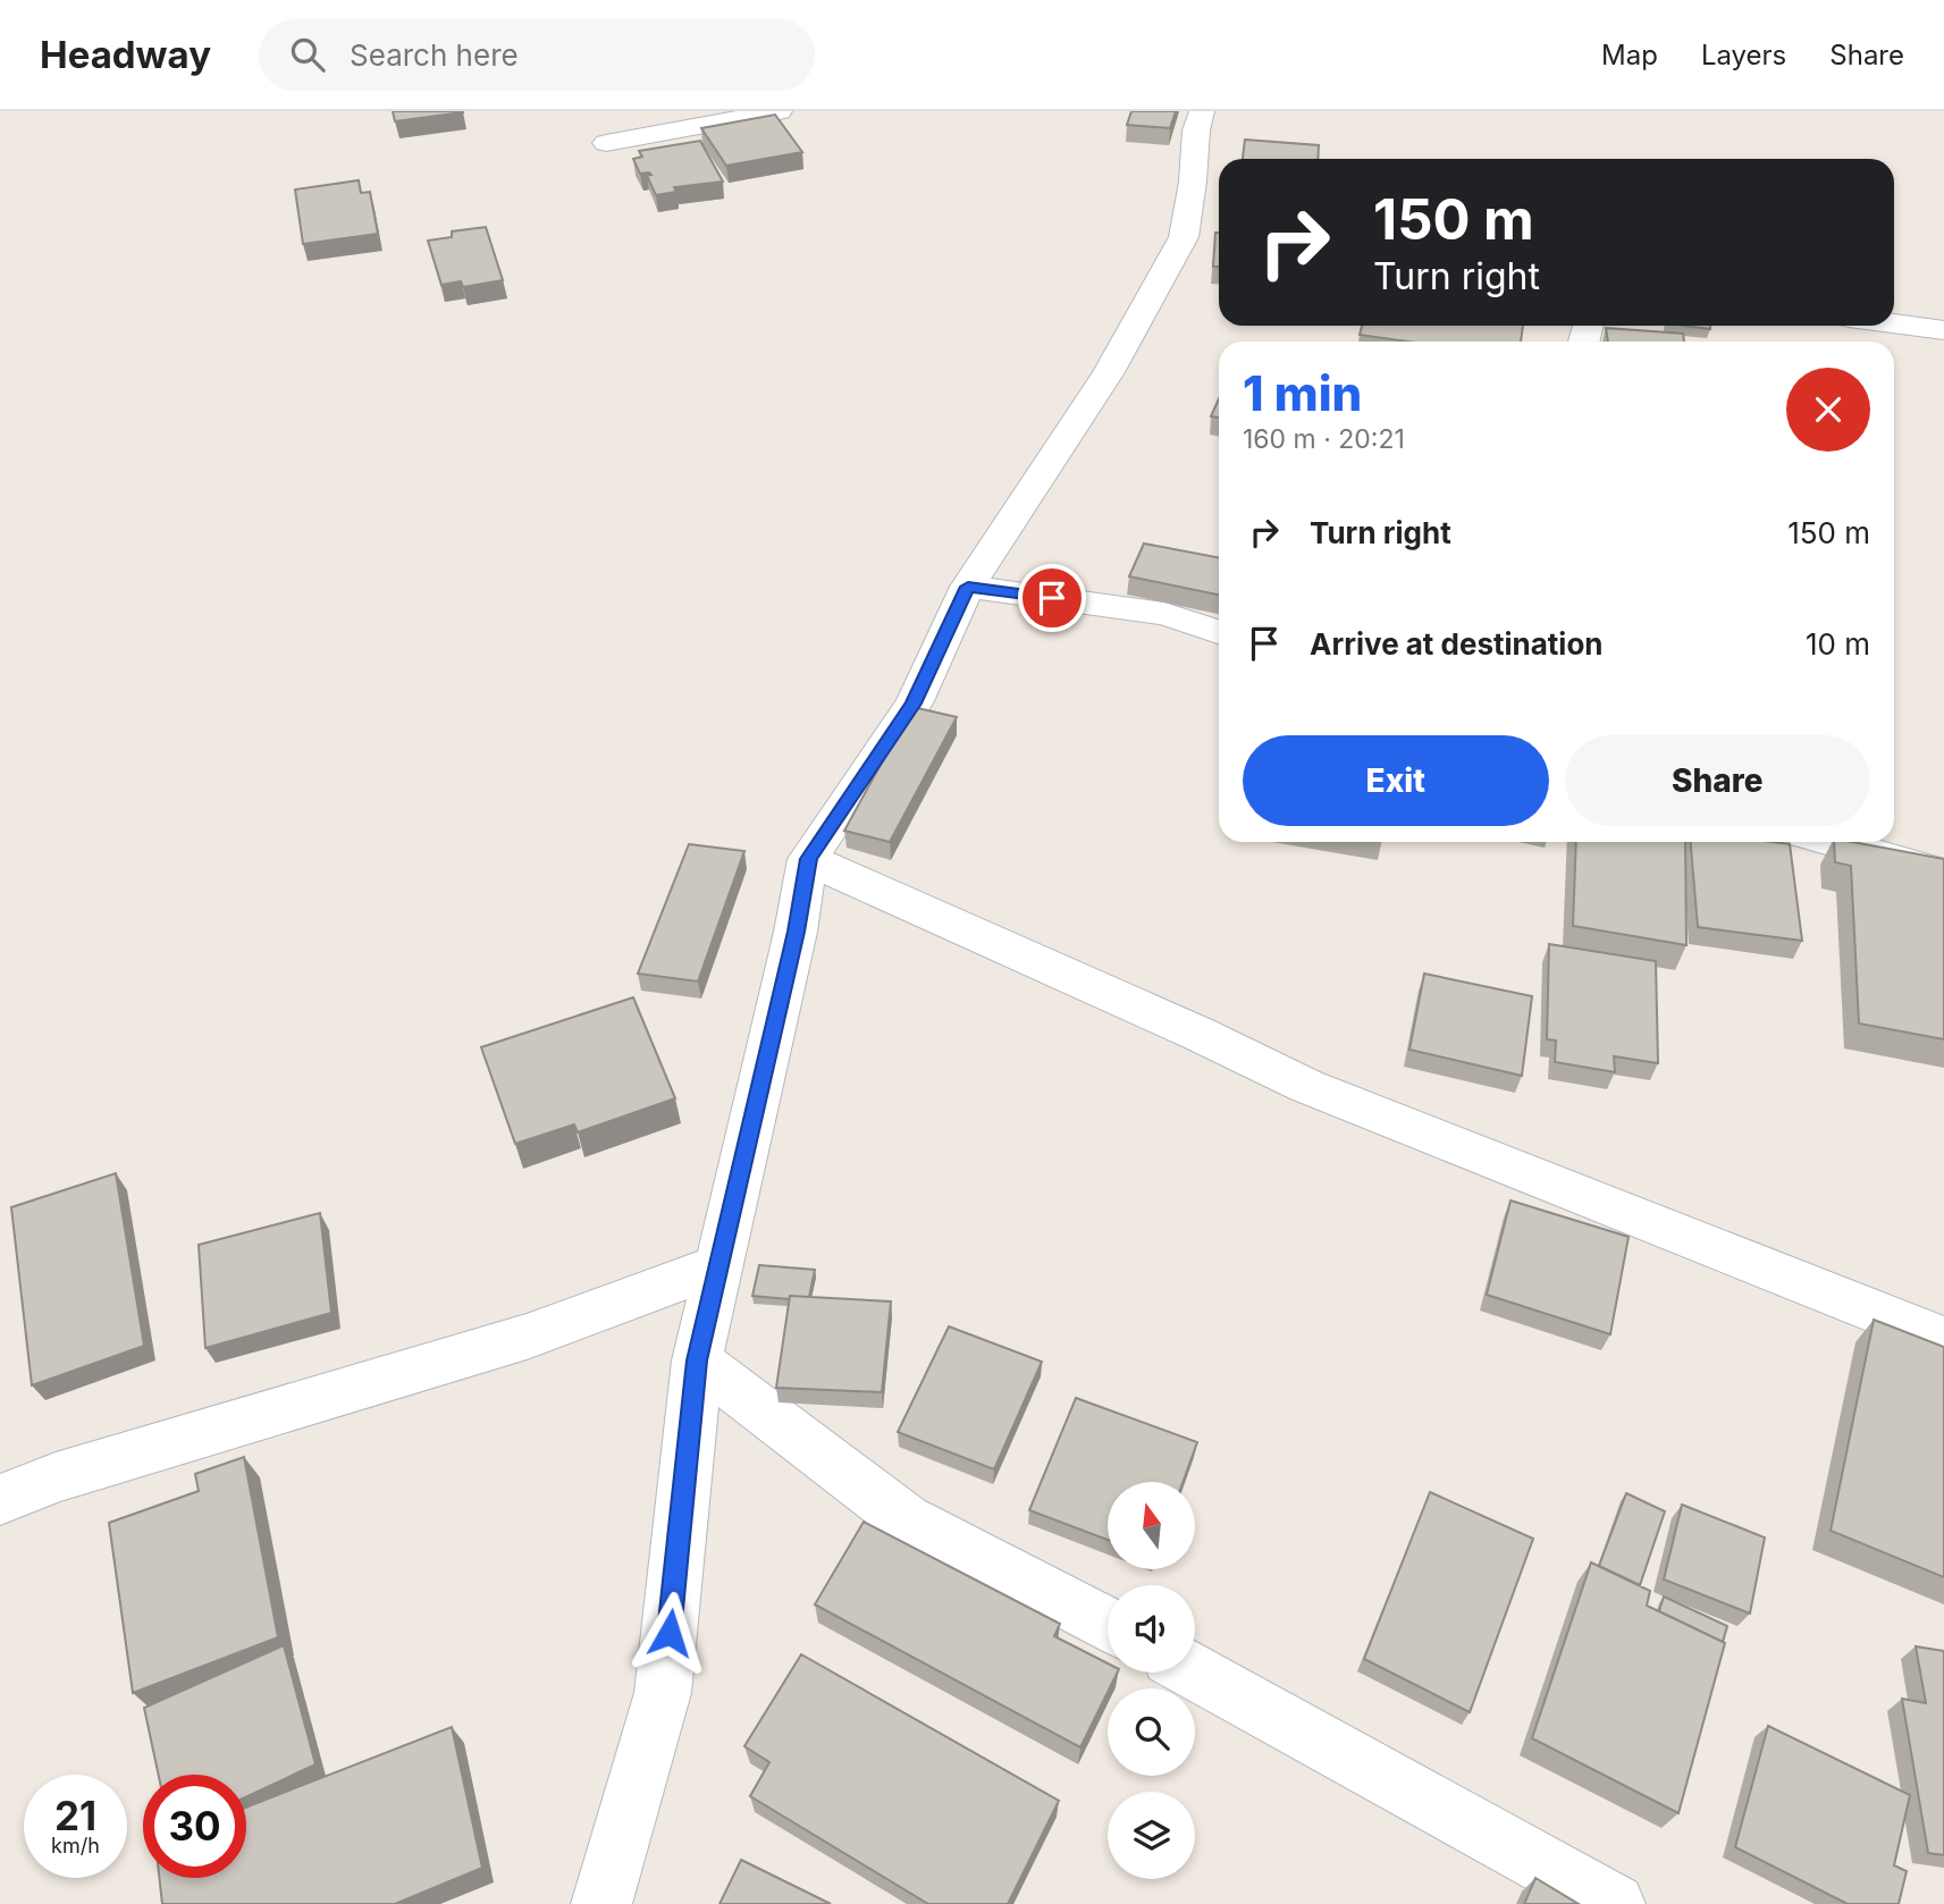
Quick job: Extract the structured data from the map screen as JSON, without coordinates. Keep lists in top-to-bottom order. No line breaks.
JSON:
{"north":"top","page":{"header":"Headway","search":"Search here","nav":["Map","Layers","Share"],"turn":["150 m","Turn right"],"heading":["1 min","160 m · 20:21"],"list":[{"name":"Turn right","value":"150 m"},{"name":"Arrive at destination","value":"10 m"}],"buttons":["Exit","Share"],"speed":"21 km/h","limit":"30"}}
